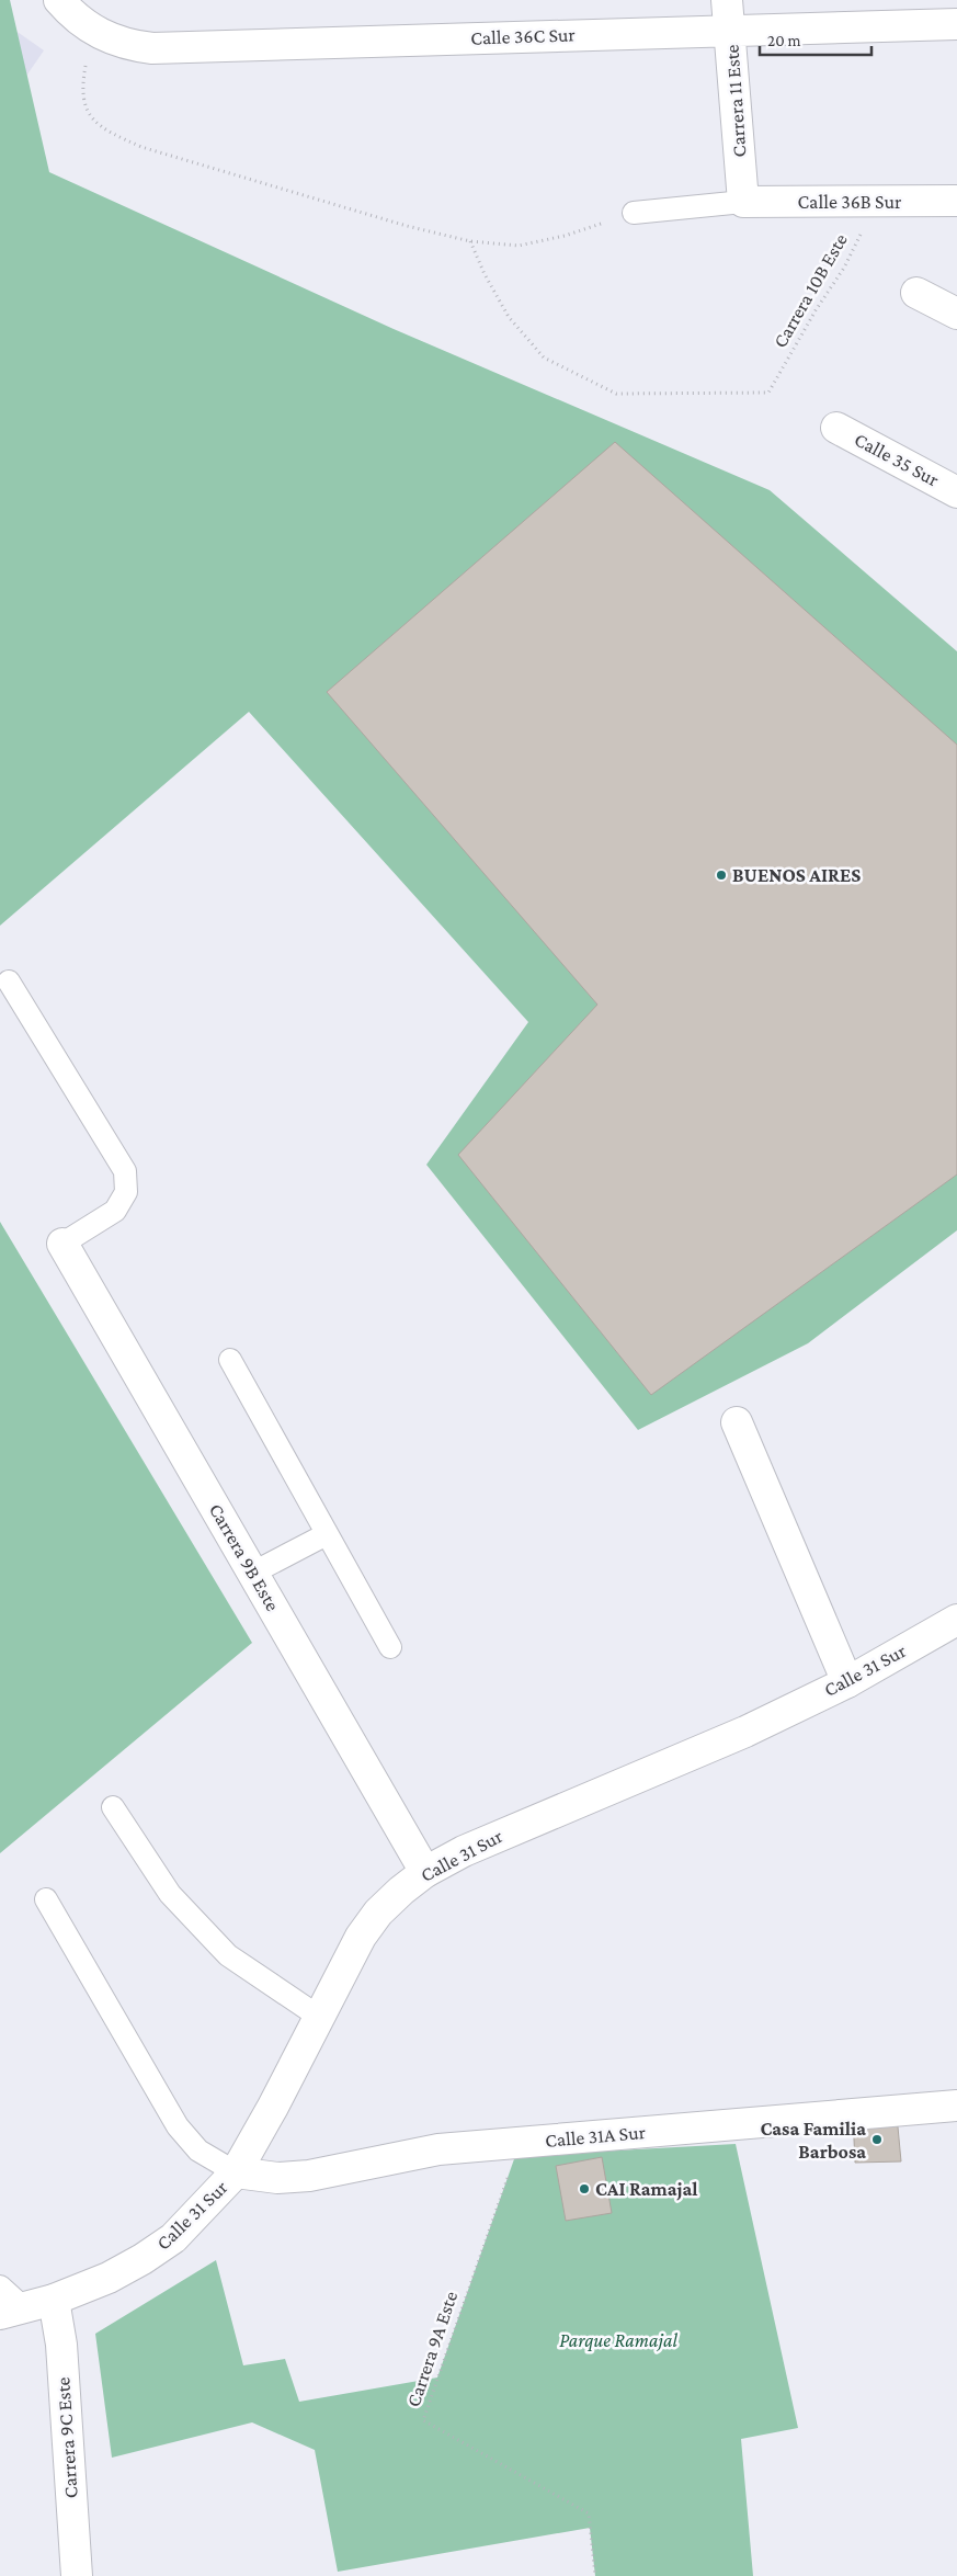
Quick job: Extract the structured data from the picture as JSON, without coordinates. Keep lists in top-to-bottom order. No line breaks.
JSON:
{"streets":{"street":["Calle 36C Sur","Carrera 11 Este","Calle 36B Sur","Calle 35 Sur","Carrera 9B Este","Calle 31 Sur","Calle 31A Sur","Carrera 9C Este"],"path":["Carrera 10B Este","Carrera 9A Este"]},"crossings":[["Calle 36C Sur","Carrera 11 Este"],["Carrera 11 Este","Calle 36B Sur"],["Calle 36B Sur","Carrera 10B Este"],["Carrera 9B Este","Calle 31 Sur"],["Calle 31 Sur","Calle 31A Sur"],["Calle 31 Sur","Carrera 9C Este"],["Calle 31A Sur","Carrera 9A Este"]],"parks":["Parque Ramajal"],"places":["BUENOS AIRES","Casa Familia Barbosa","CAI Ramajal"],"scale_bar":"20 m"}
